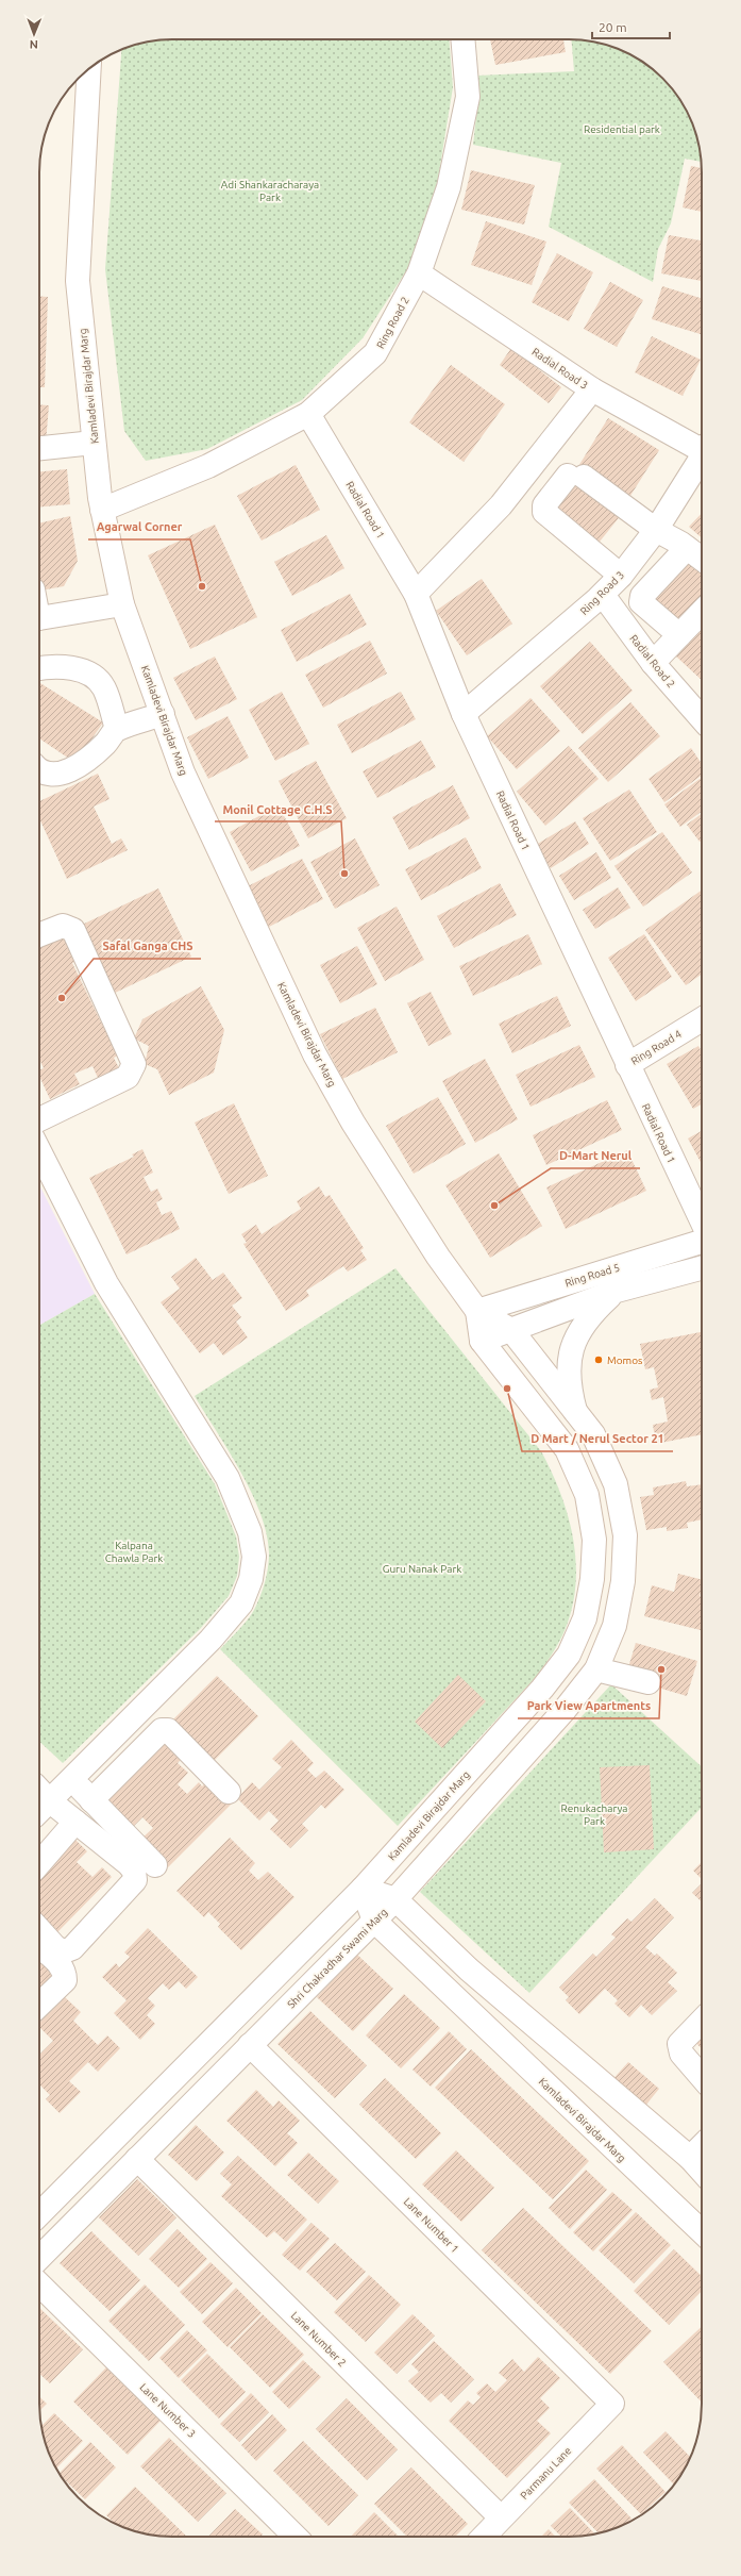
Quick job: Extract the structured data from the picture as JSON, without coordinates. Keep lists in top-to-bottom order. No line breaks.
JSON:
{"streets":{"street":["Ring Road 2","Radial Road 3","Kamladevi Birajdar Marg","Radial Road 1","Ring Road 3","Radial Road 2","Ring Road 4","Ring Road 5","Shri Chakradhar Swami Marg","Lane Number 1","Lane Number 2","Lane Number 3","Parmanu Lane"]},"crossings":[["Ring Road 2","Radial Road 3"],["Ring Road 2","Kamladevi Birajdar Marg"],["Ring Road 2","Radial Road 1"],["Kamladevi Birajdar Marg","Ring Road 5"],["Kamladevi Birajdar Marg","Shri Chakradhar Swami Marg"],["Radial Road 1","Ring Road 3"],["Radial Road 1","Ring Road 4"],["Ring Road 3","Radial Road 2"],["Shri Chakradhar Swami Marg","Lane Number 1"],["Shri Chakradhar Swami Marg","Lane Number 2"],["Lane Number 1","Parmanu Lane"],["Lane Number 2","Parmanu Lane"]],"parks":["Residential park","Adi Shankaracharaya Park","Kalpana Chawla Park","Guru Nanak Park","Renukacharya Park"],"places":["Agarwal Corner","Monil Cottage C.H.S","Safal Ganga CHS","D-Mart Nerul","Momos","D Mart / Nerul Sector 21","Park View Apartments"],"scale_bar":"20 m","north":"bottom"}
